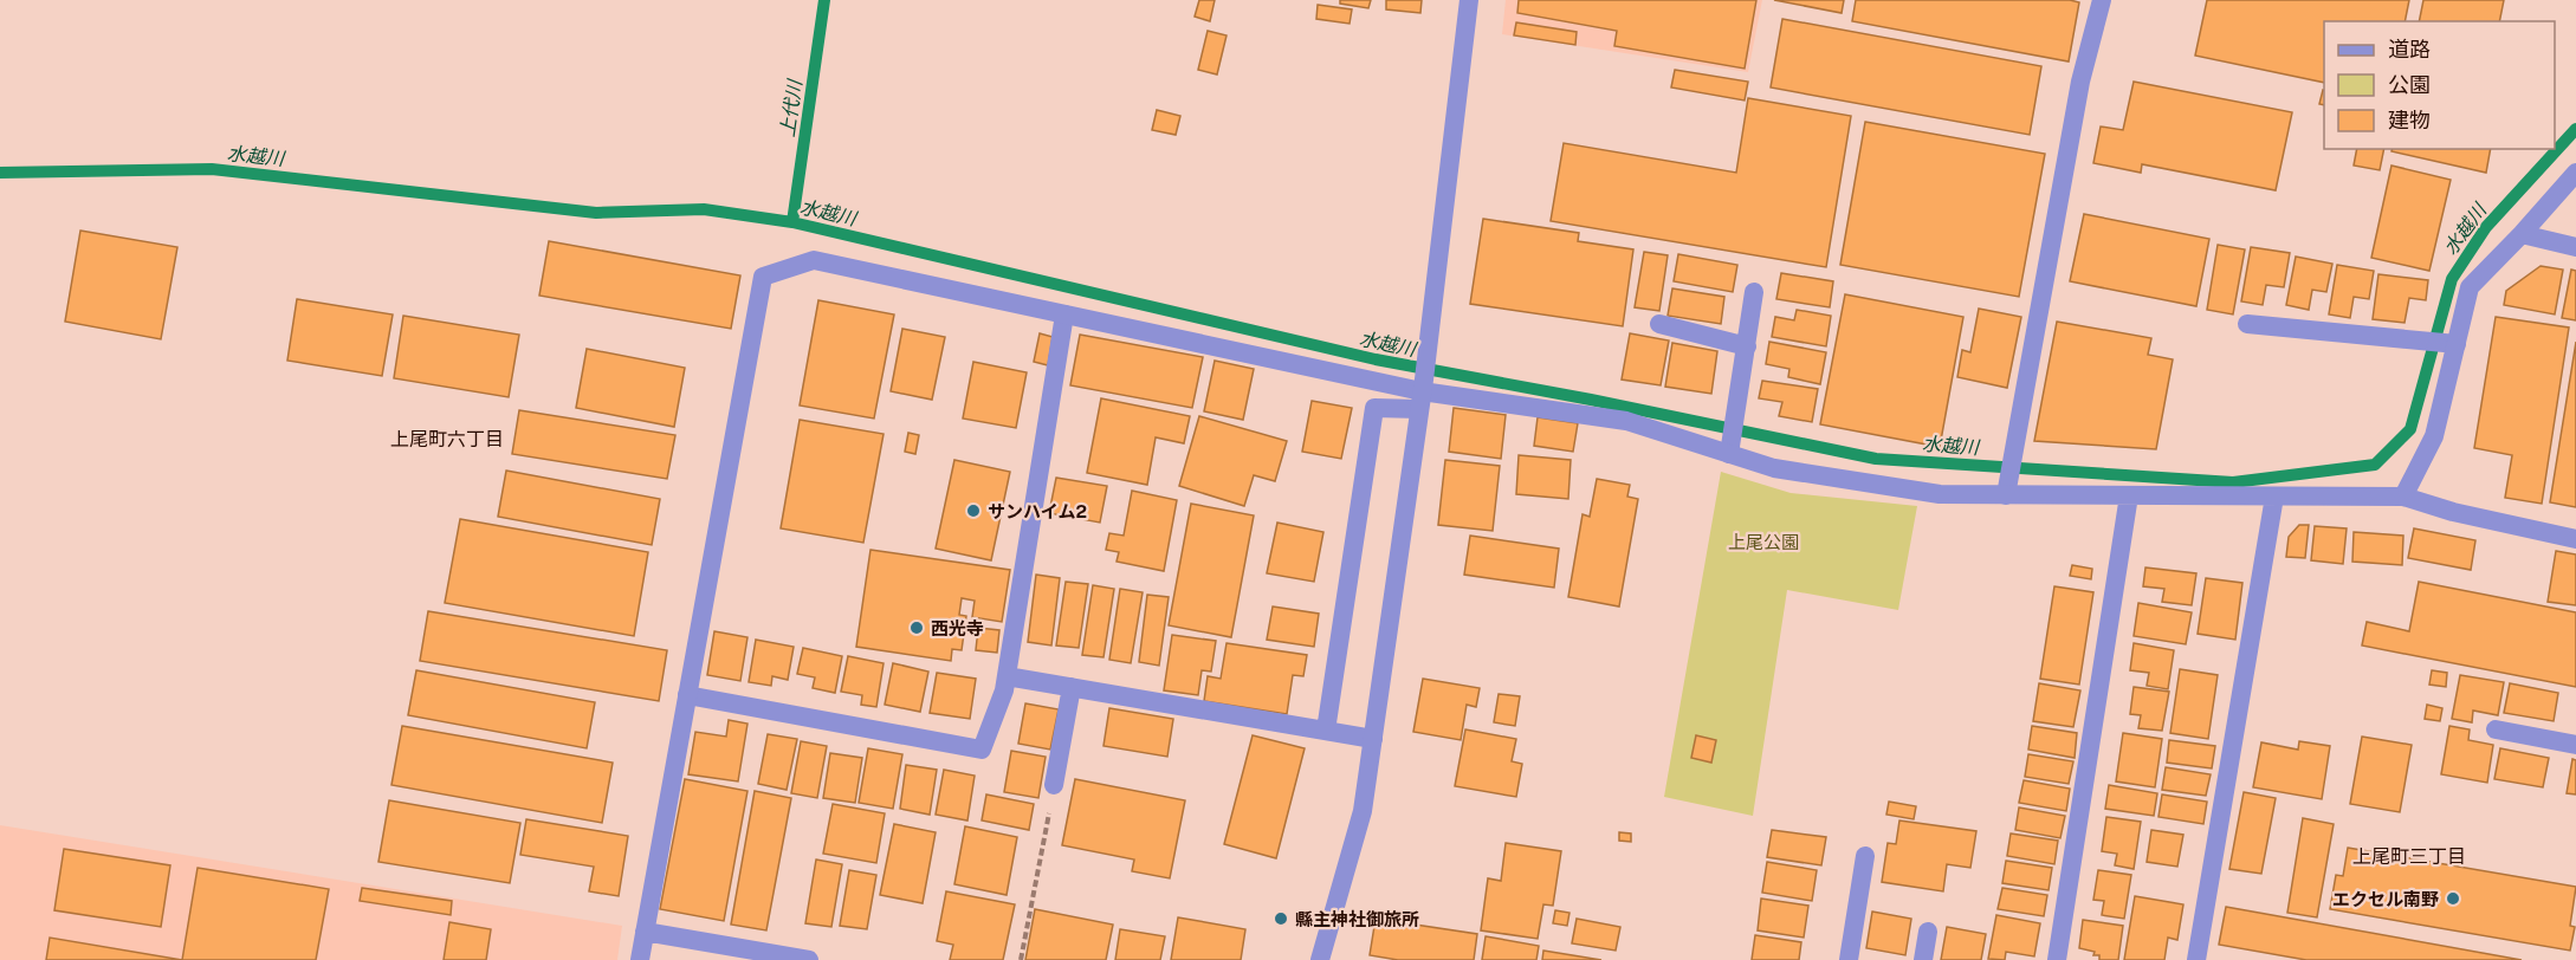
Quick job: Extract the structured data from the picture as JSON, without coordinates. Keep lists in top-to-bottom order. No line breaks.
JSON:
{"districts":["上尾町六丁目","上尾町三丁目"],"water":["上代川","水越川"],"parks":["上尾公園"],"places":["サンハイム2","西光寺","エクセル南野","縣主神社御旅所"],"legend":["道路","公園","建物"]}
